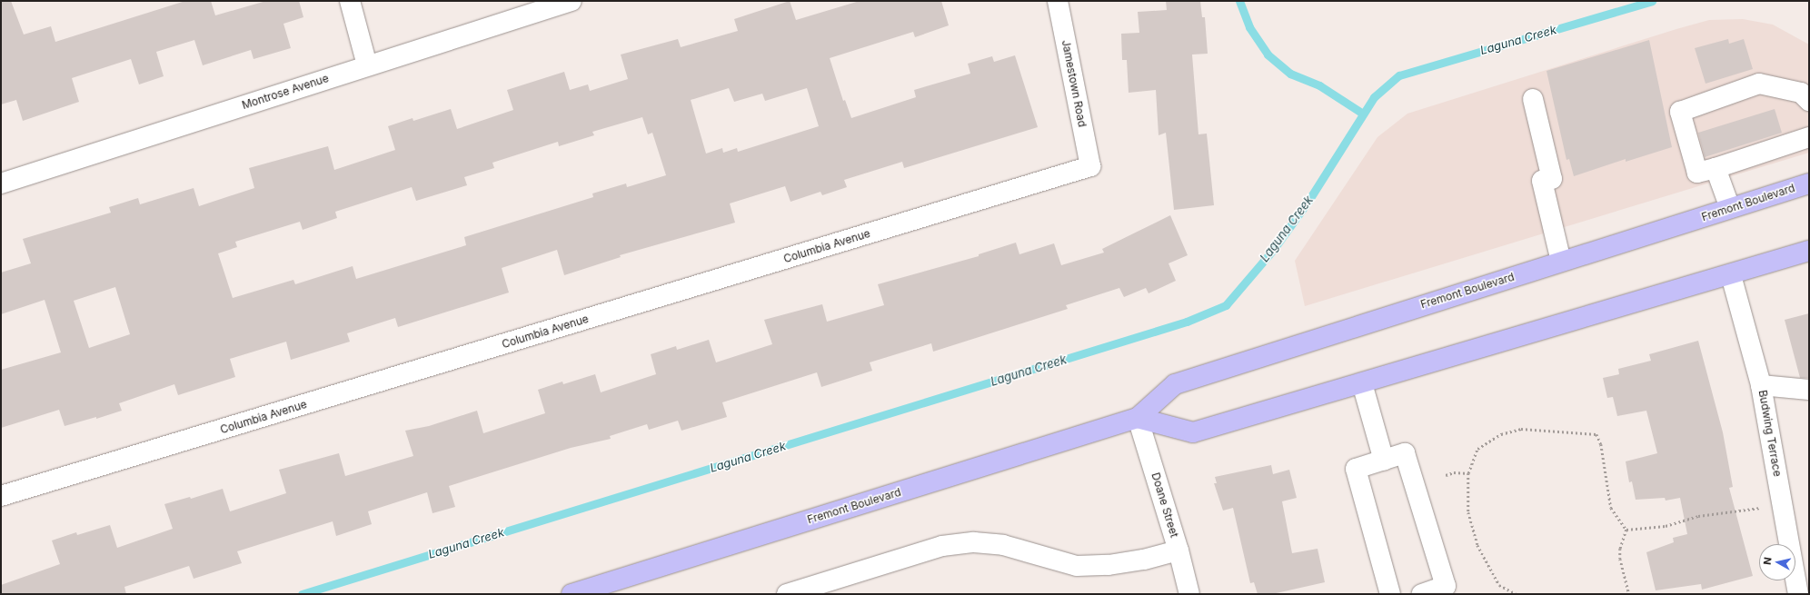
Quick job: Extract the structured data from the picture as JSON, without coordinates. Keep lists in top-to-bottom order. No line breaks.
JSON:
{"streets":{"main road":["Fremont Boulevard"],"street":["Jamestown Road","Montrose Avenue","Columbia Avenue","Budwing Terrace","Doane Street"]},"crossings":[["Jamestown Road","Columbia Avenue"],["Fremont Boulevard","Doane Street"]],"water":["Laguna Creek"],"north":"left"}
